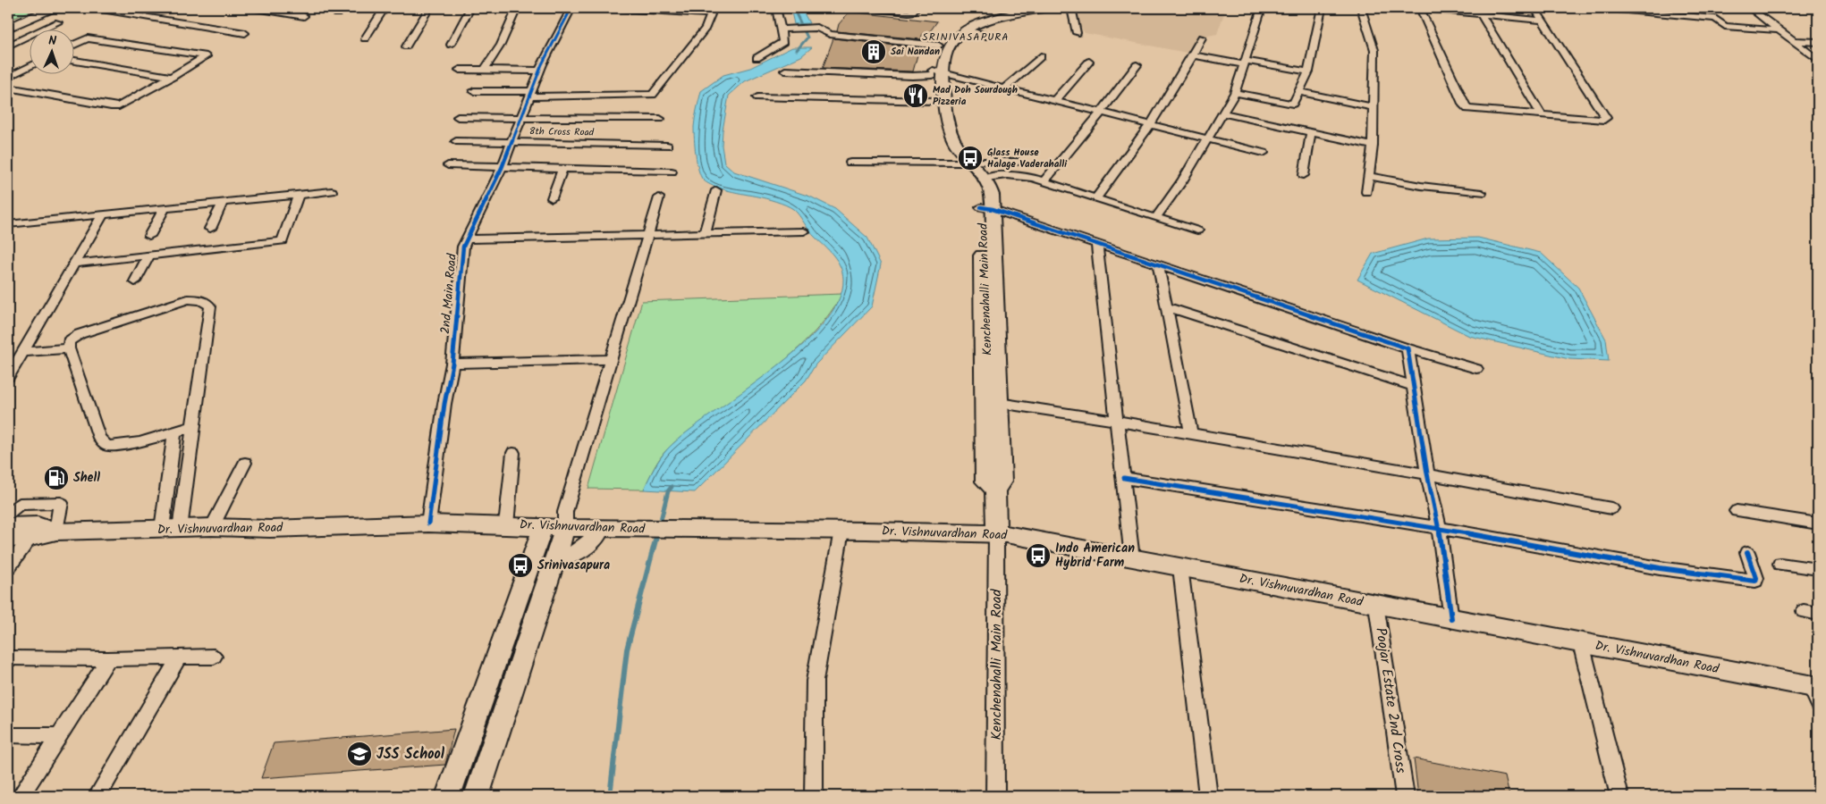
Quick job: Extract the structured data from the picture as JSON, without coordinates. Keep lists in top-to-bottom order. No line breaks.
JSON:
{"streets":{"main road":["Kenchenahalli Main Road","Dr. Vishnuvardhan Road"],"street":["8th Cross Road","2nd Main Road","Poojar Estate 2nd Cross"]},"crossings":[["8th Cross Road","2nd Main Road"],["Kenchenahalli Main Road","Dr. Vishnuvardhan Road"],["2nd Main Road","Dr. Vishnuvardhan Road"],["Dr. Vishnuvardhan Road","Poojar Estate 2nd Cross"]],"districts":["SRINIVASAPURA"],"places":{"building":["Sai Nandan"],"restaurant":["Mad Doh Sourdough Pizzeria"],"bus stop":["Glass House Halage Vaderahalli","Indo American Hybrid Farm","Srinivasapura"],"fuel station":["Shell"],"school or university":["JSS School"]},"north":"top"}
